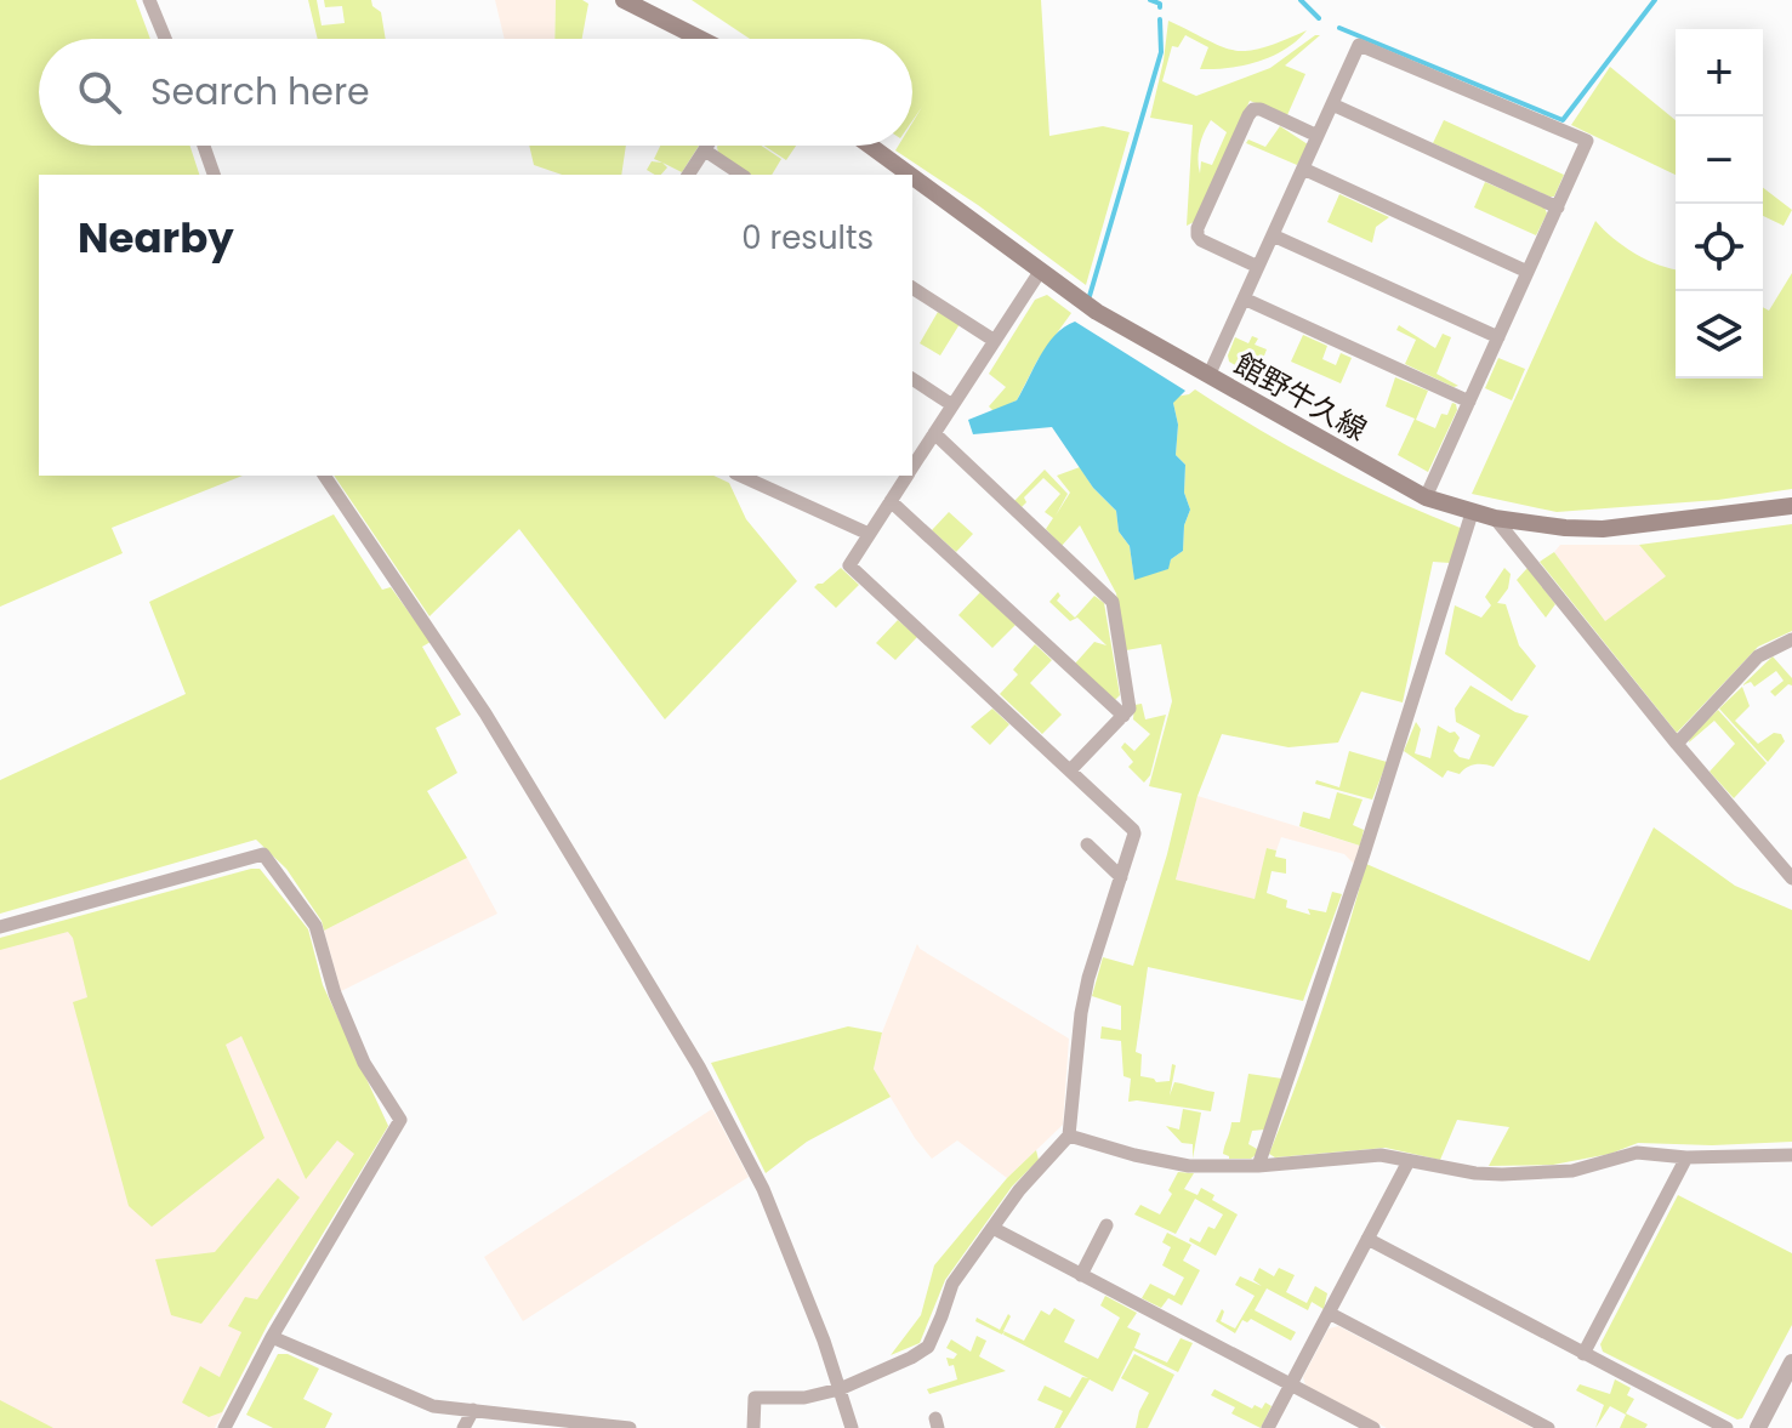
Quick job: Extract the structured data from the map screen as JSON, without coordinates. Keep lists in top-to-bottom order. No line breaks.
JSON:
{"streets":{"main road":["館野牛久線"]},"page":{"map_buttons":["+","−"],"search":"Search here","heading":["Nearby","0 results"]}}
